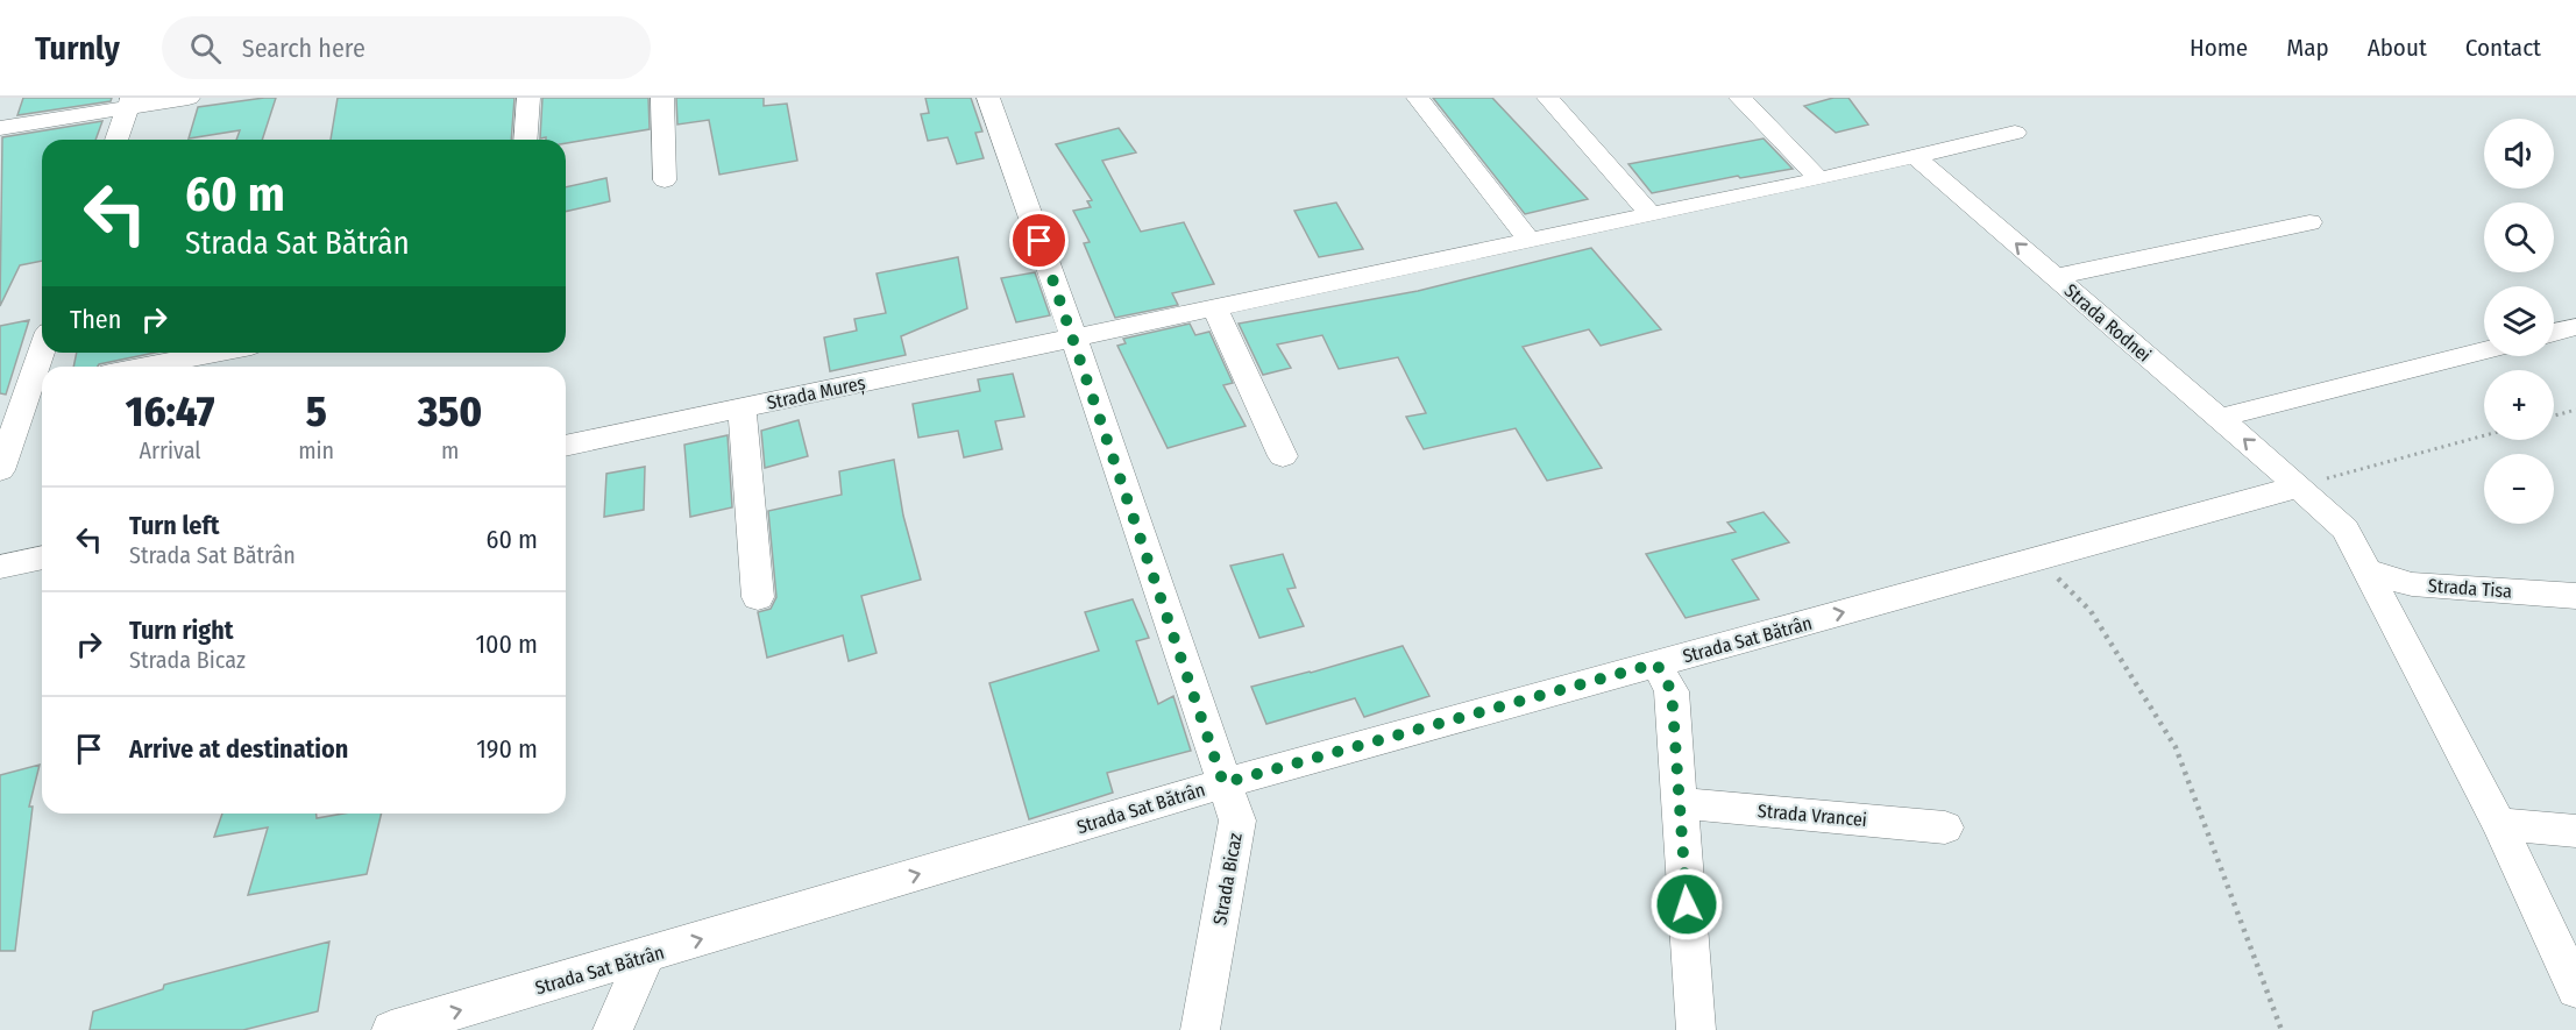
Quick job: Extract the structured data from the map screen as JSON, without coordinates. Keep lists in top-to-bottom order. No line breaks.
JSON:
{"streets":{"street":["Strada Rodnei","Strada Mureș","Strada Tisa","Strada Sat Bătrân","Strada Vrancei","Strada Bicaz"]},"crossings":[["Strada Rodnei","Strada Mureș"],["Strada Rodnei","Strada Tisa"],["Strada Rodnei","Strada Sat Bătrân"],["Strada Mureș","Strada Bicaz"],["Strada Sat Bătrân","Strada Bicaz"]],"one_way":["Strada Sat Bătrân"],"page":{"header":"Turnly","search":"Search here","nav":["Home","Map","About","Contact"],"map_buttons":["+","−"],"turn":["60 m","Strada Sat Bătrân"],"then":"Then","eta":["16:47","Arrival","5","min","350","m"],"list":[{"name":"Turn left","note":"Strada Sat Bătrân","value":"60 m"},{"name":"Turn right","note":"Strada Bicaz","value":"100 m"},{"name":"Arrive at destination","value":"190 m"}]}}
